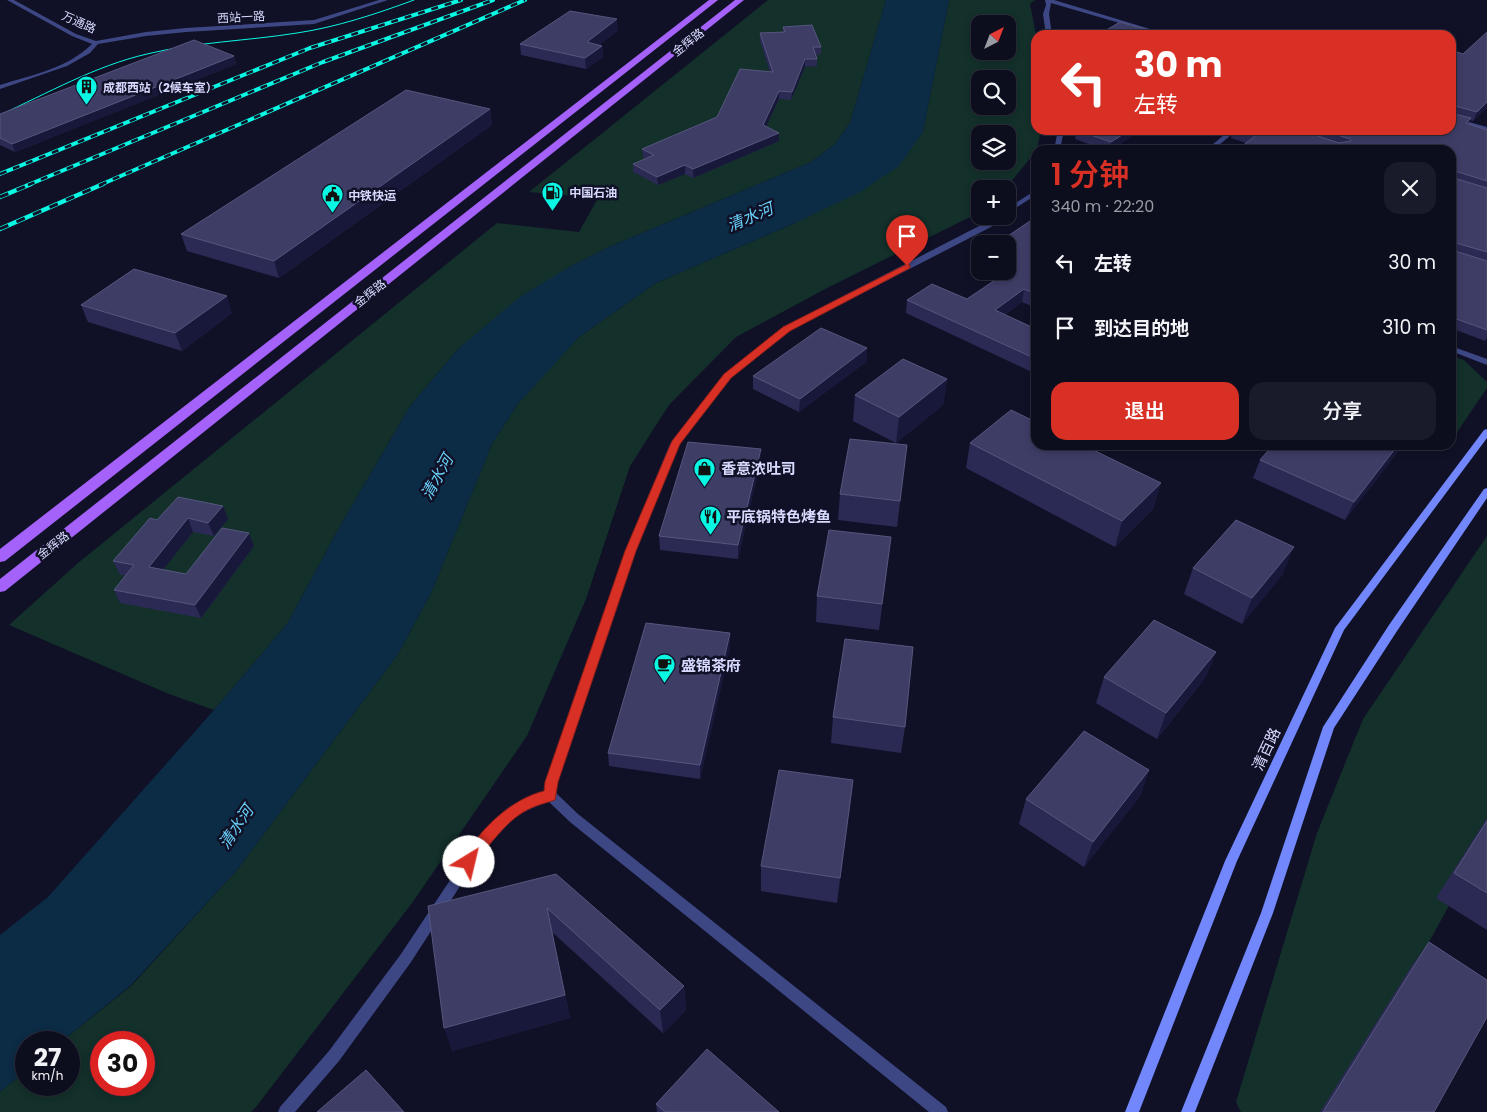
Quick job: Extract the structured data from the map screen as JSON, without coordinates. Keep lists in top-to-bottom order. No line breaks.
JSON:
{"streets":{"main road":["金辉路"],"street":["西站一路","万通路","清百路"]},"crossings":[["西站一路","万通路"]],"water":["清水河"],"places":{"building":["成都西站（2候车室）"],"fuel station":["中国石油"],"public building":["中铁快运"],"shop":["香意浓吐司"],"restaurant":["平底锅特色烤鱼"],"cafe":["盛锦茶府"]},"north":"top right","page":{"map_buttons":["+","−"],"turn":["30 m","左转"],"heading":["1 分钟","340 m · 22:20"],"list":[{"name":"左转","value":"30 m"},{"name":"到达目的地","value":"310 m"}],"buttons":["退出","分享"],"speed":"27 km/h","limit":"30"}}
